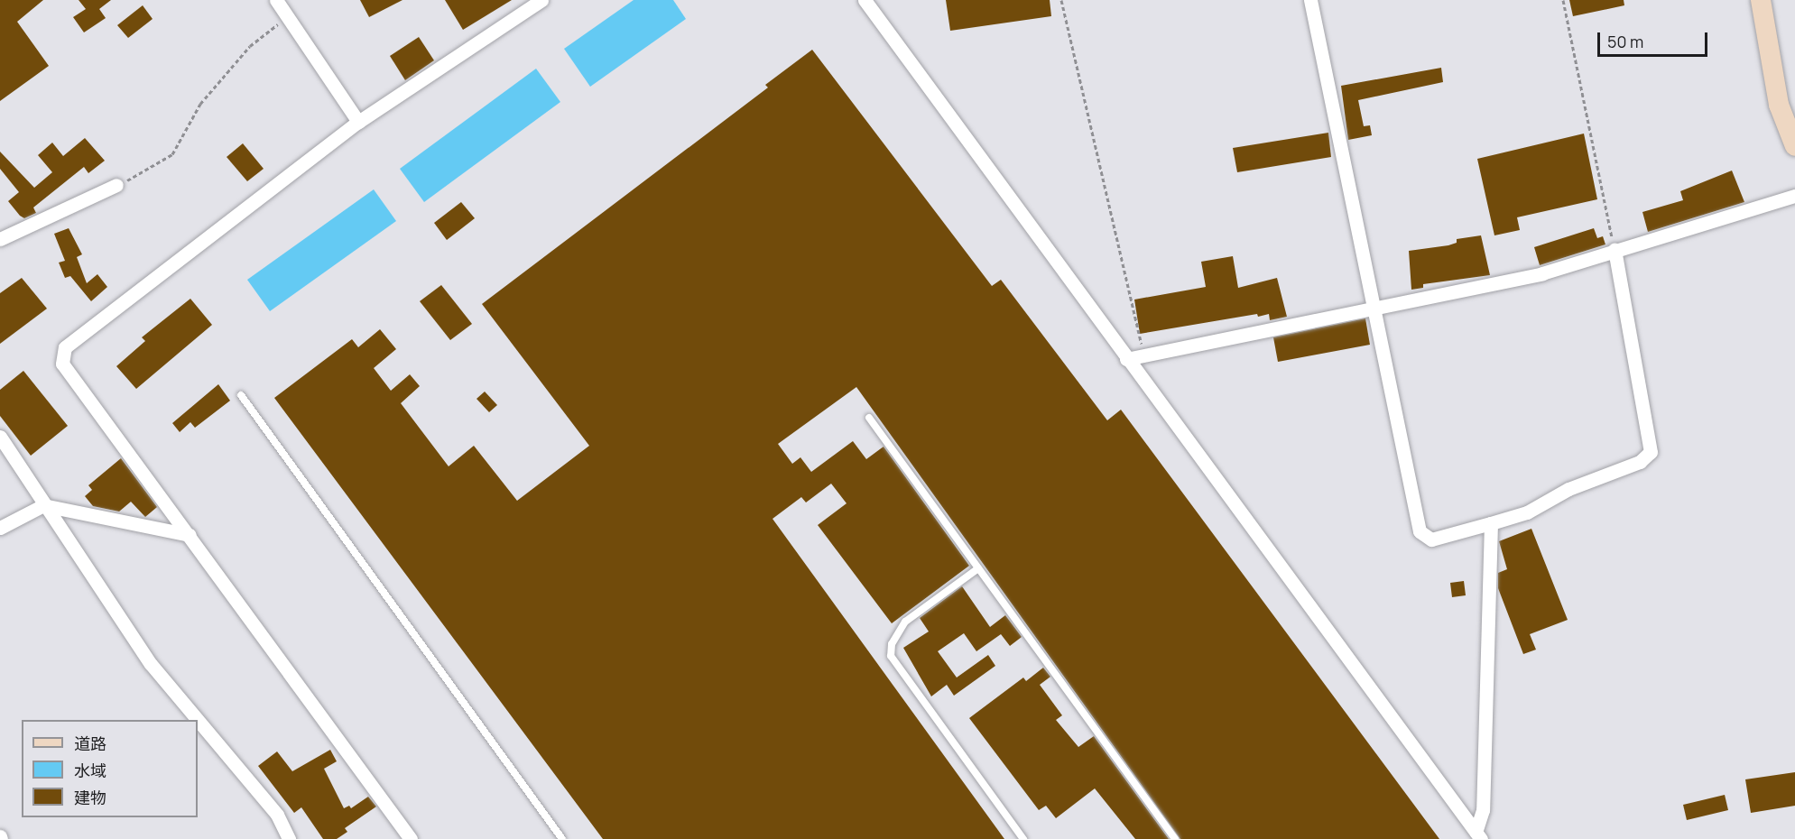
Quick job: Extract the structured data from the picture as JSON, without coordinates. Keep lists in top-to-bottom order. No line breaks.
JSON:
{"legend":["道路","水域","建物"],"scale_bar":"50 m"}
